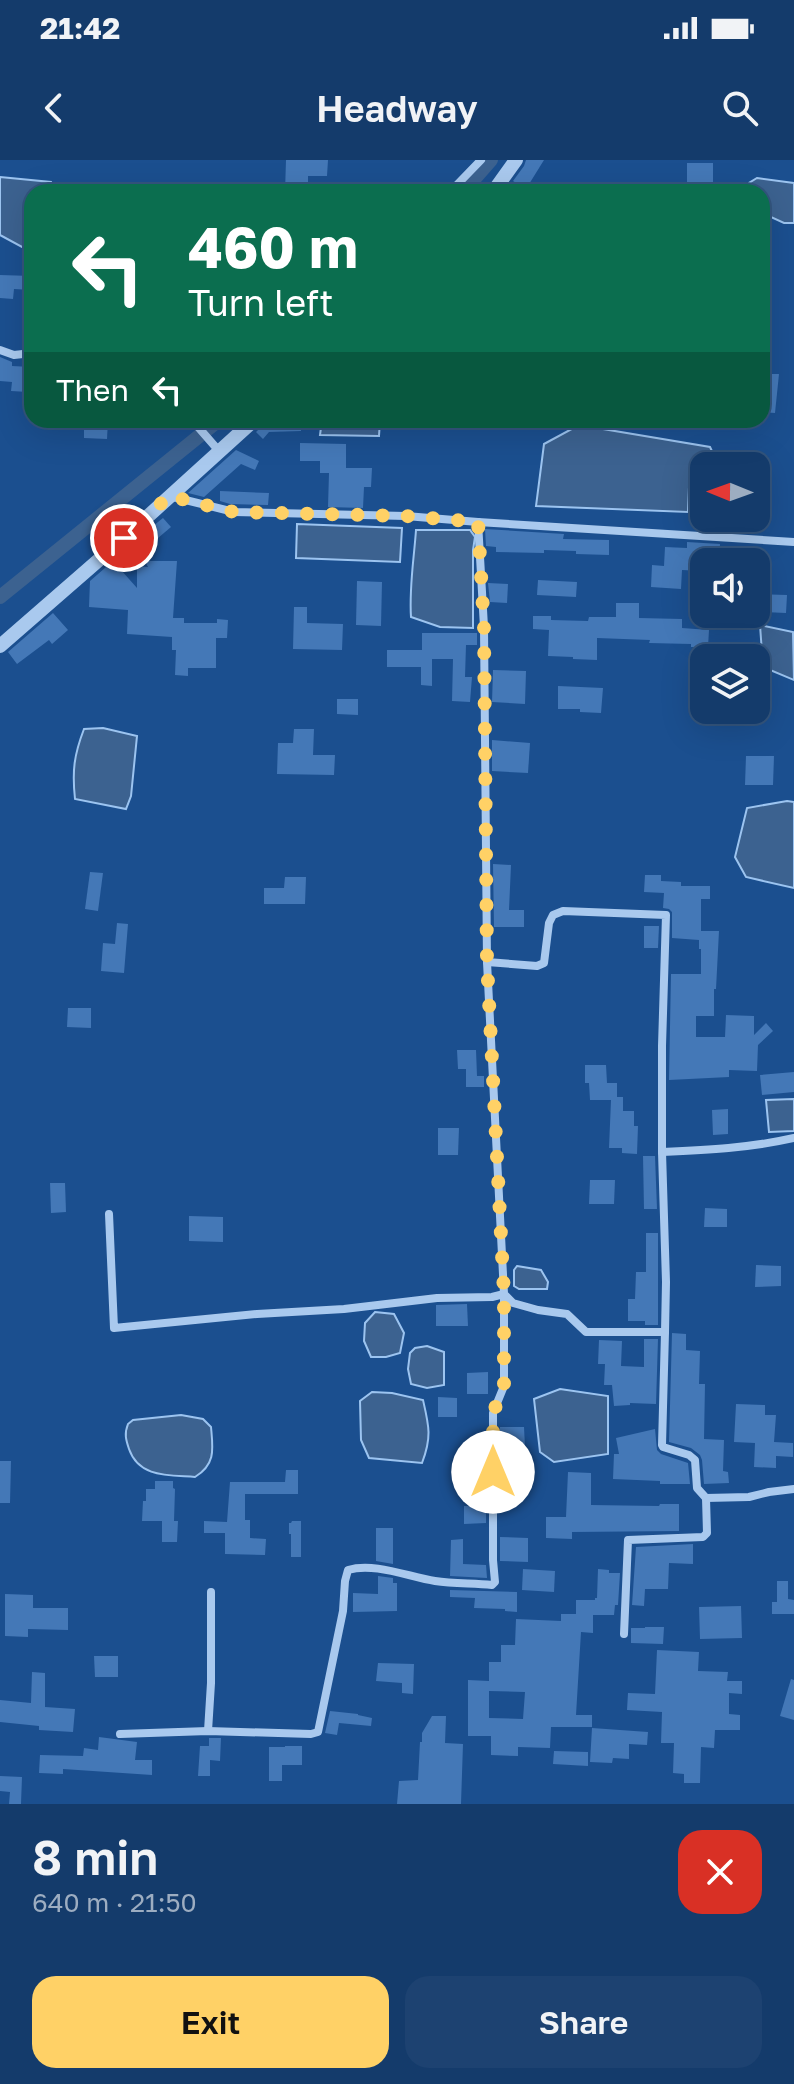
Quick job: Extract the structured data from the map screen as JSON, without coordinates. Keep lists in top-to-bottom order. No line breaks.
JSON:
{"north":"left","page":{"status":"21:42","header":"Headway","turn":["460 m","Turn left"],"then":"Then","heading":["8 min","640 m · 21:50"],"buttons":["Exit","Share"]}}
